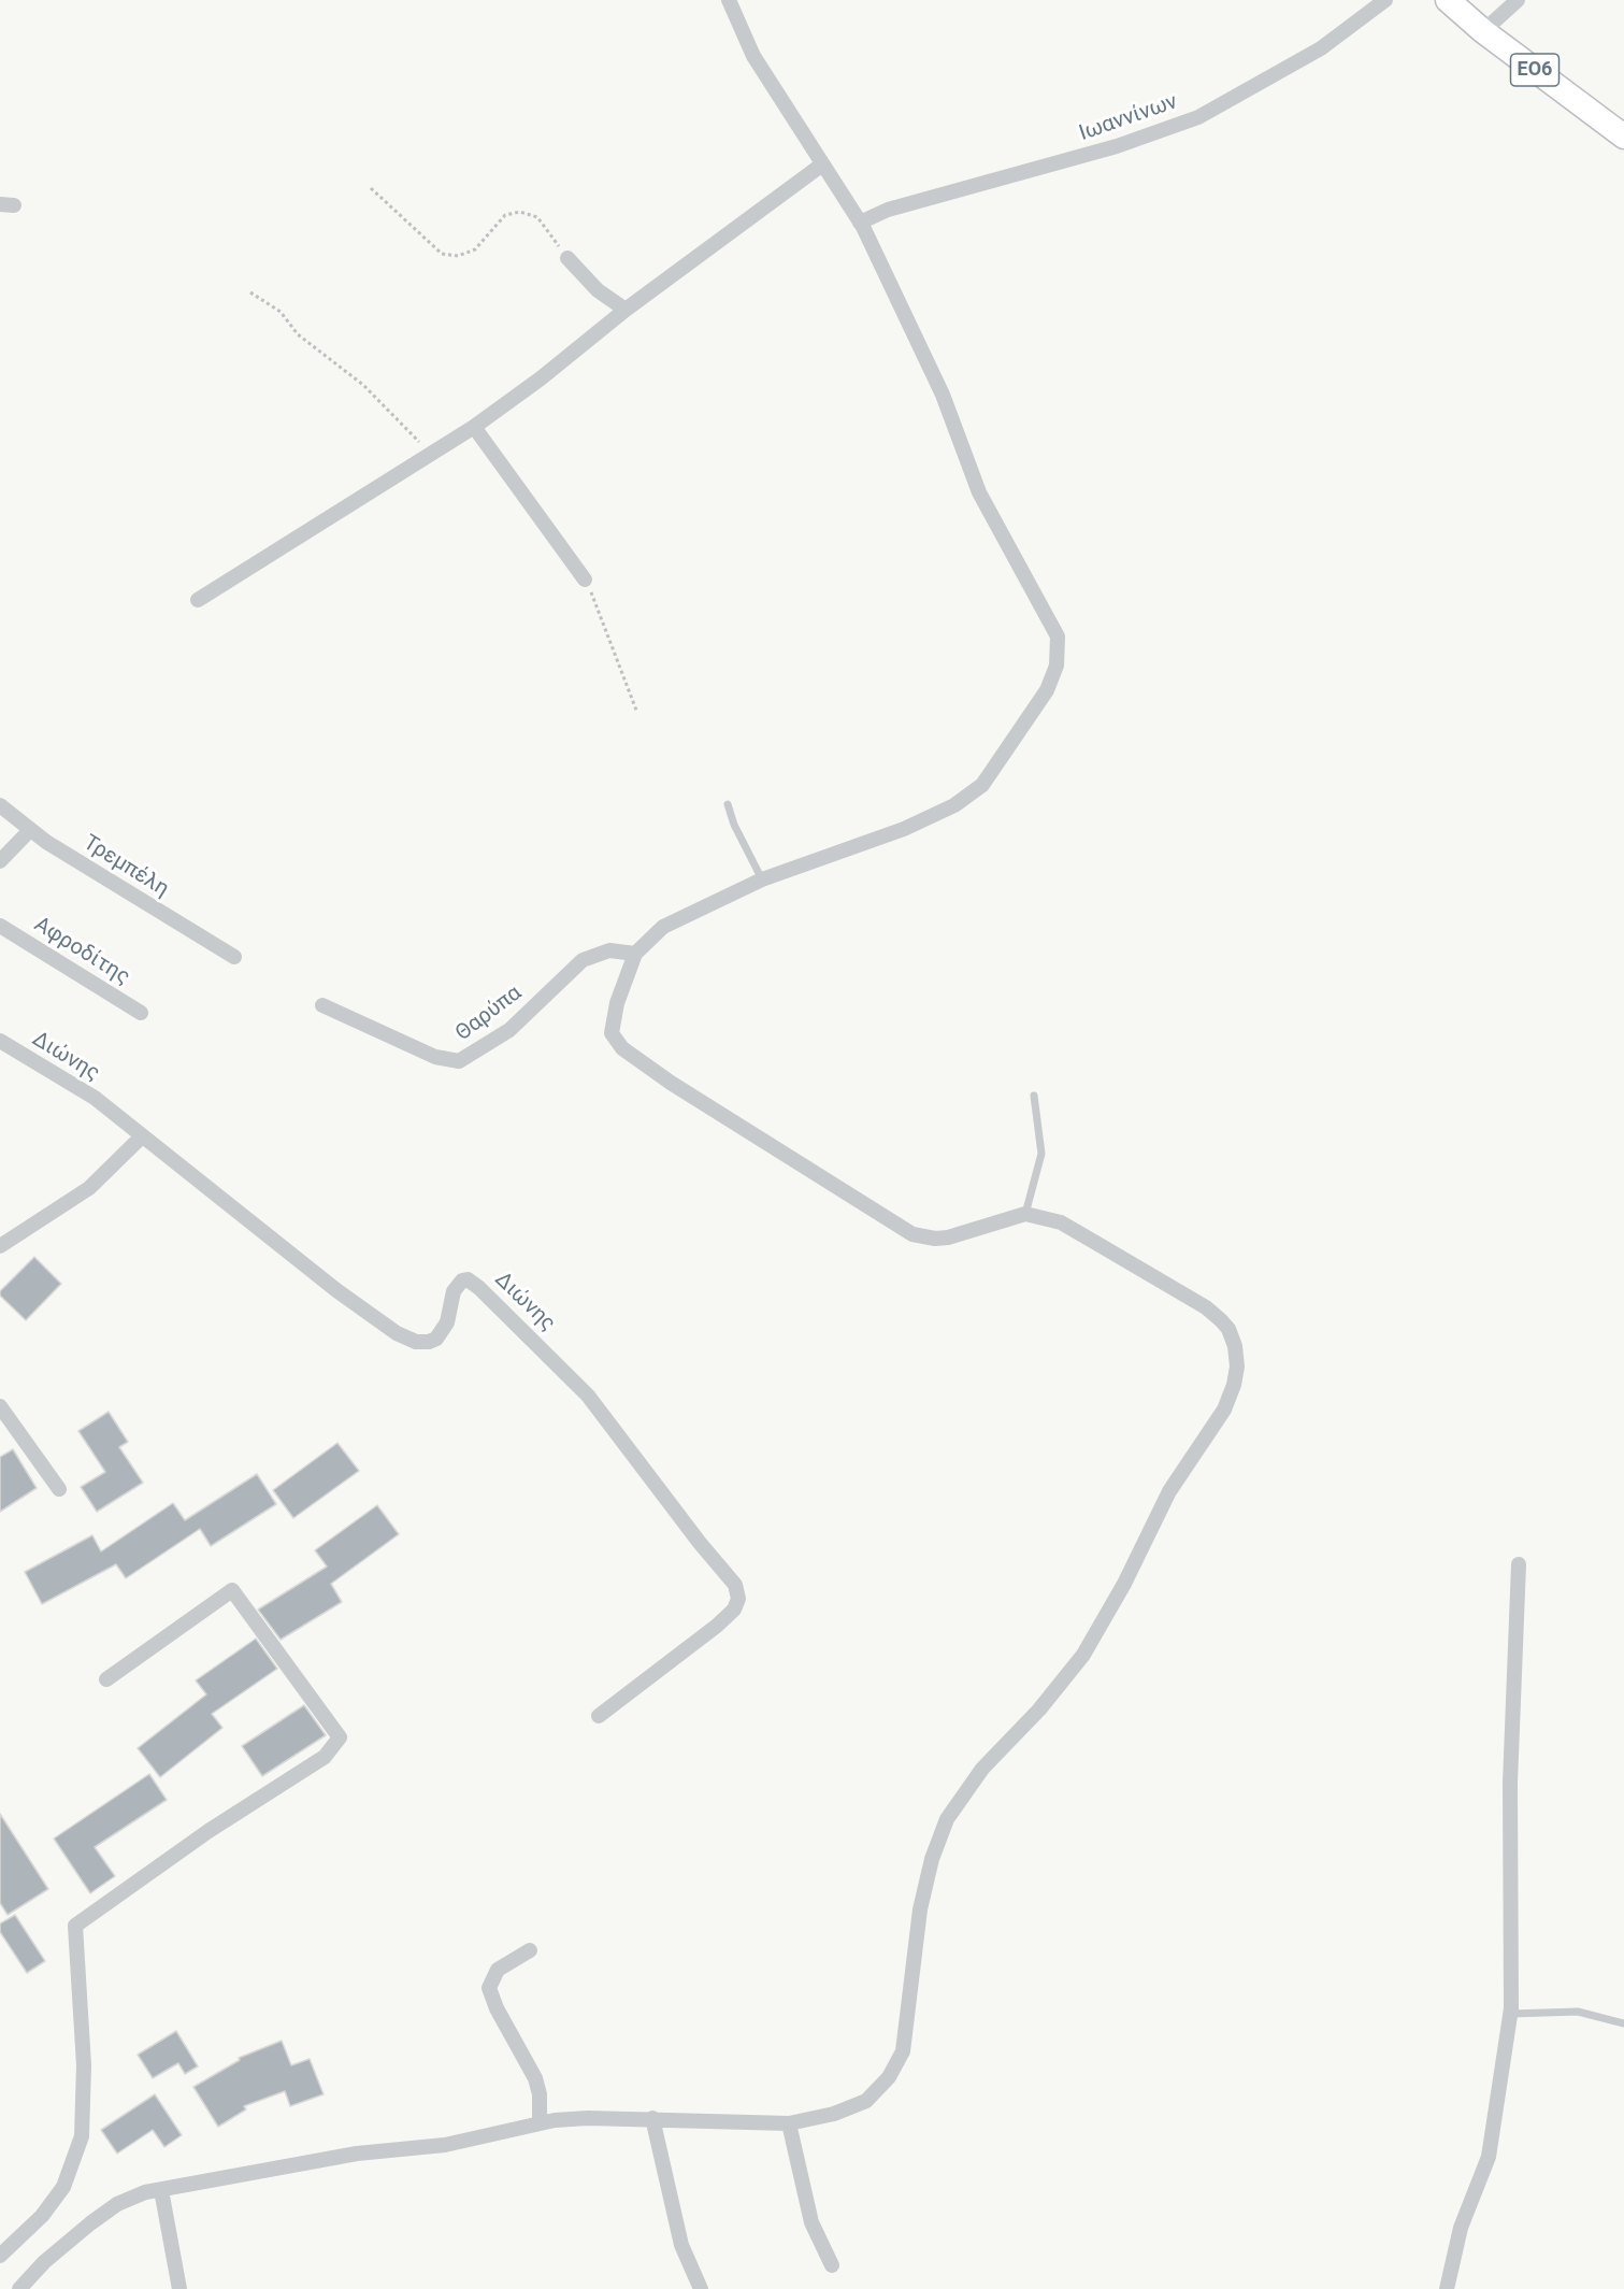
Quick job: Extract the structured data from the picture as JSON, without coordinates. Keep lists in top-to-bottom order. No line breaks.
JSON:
{"streets":{"main road":["ΕΟ6"],"street":["Ιωαννίνων","Τρεμπέλη","Αφροδίτης","Θαρύπα","Διώνης"]}}
